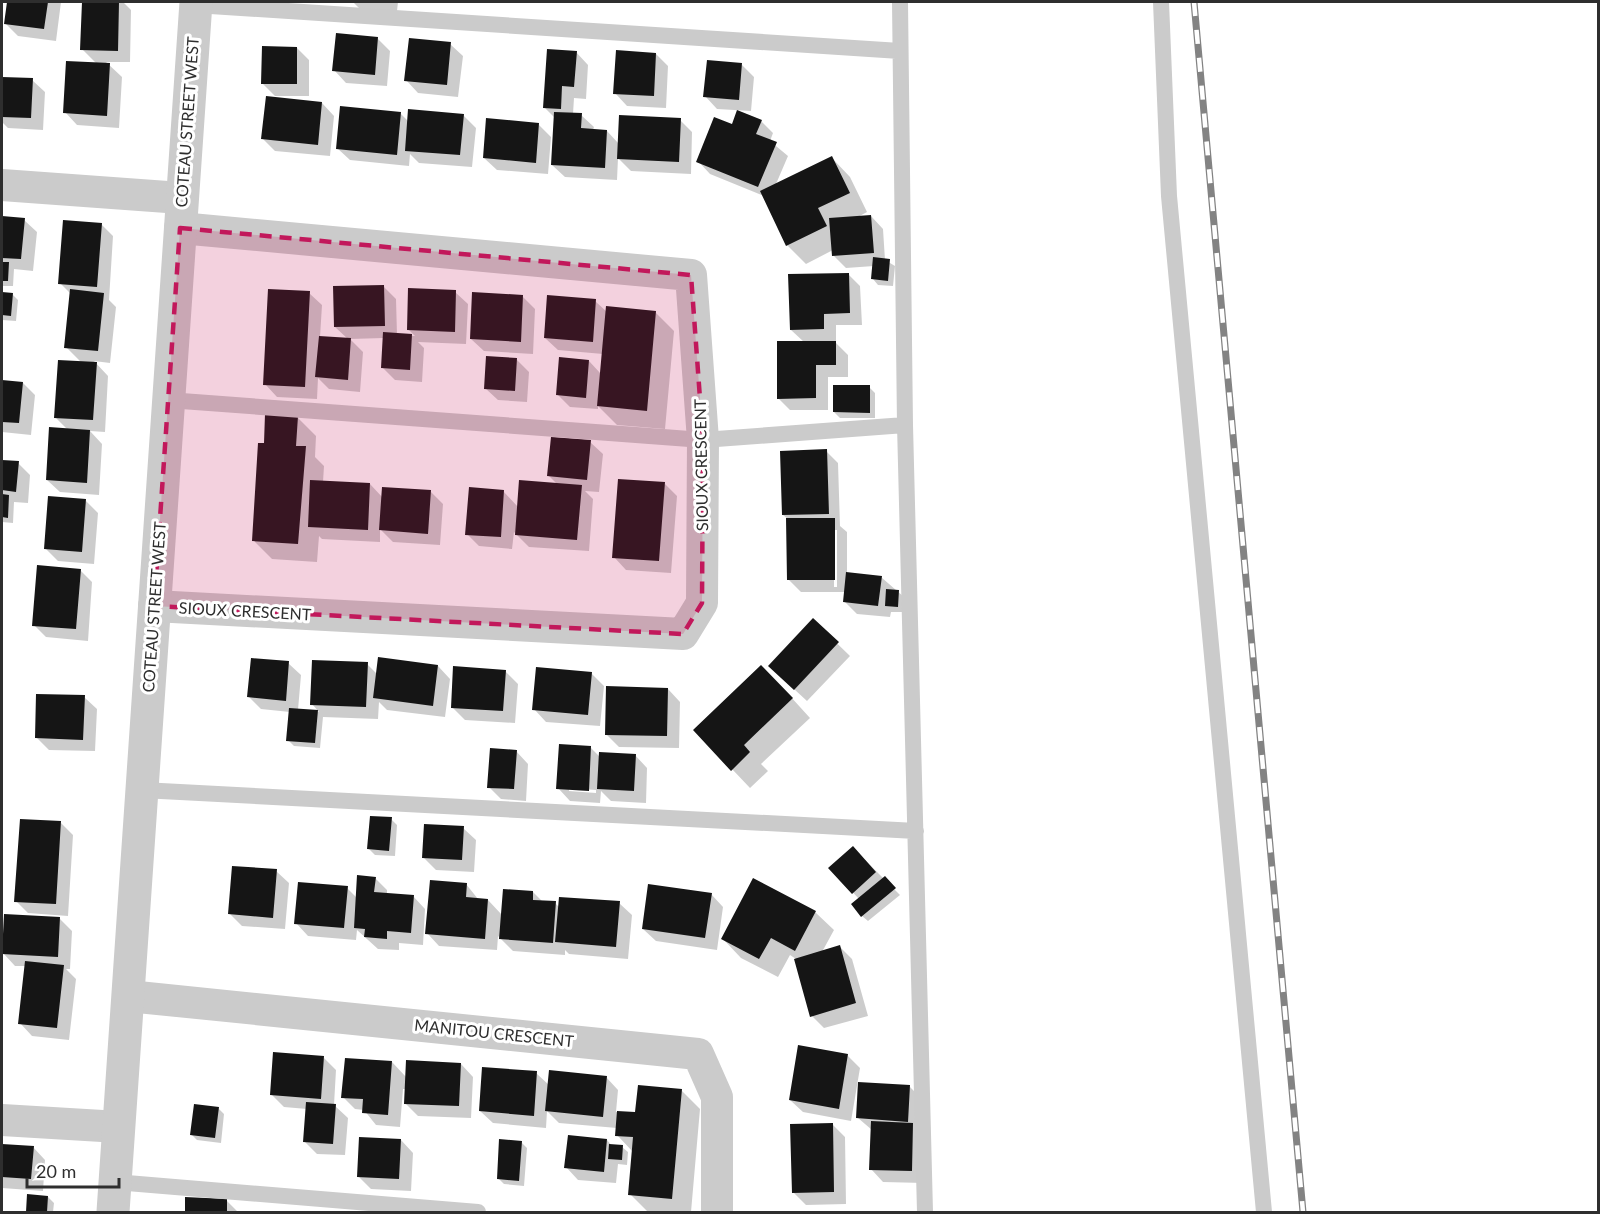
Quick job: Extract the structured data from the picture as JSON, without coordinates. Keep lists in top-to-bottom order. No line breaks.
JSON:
{"streets":{"street":["COTEAU STREET WEST","SIOUX CRESCENT","MANITOU CRESCENT"]},"crossings":[["COTEAU STREET WEST","SIOUX CRESCENT"],["COTEAU STREET WEST","MANITOU CRESCENT"]],"scale_bar":"20 m"}
